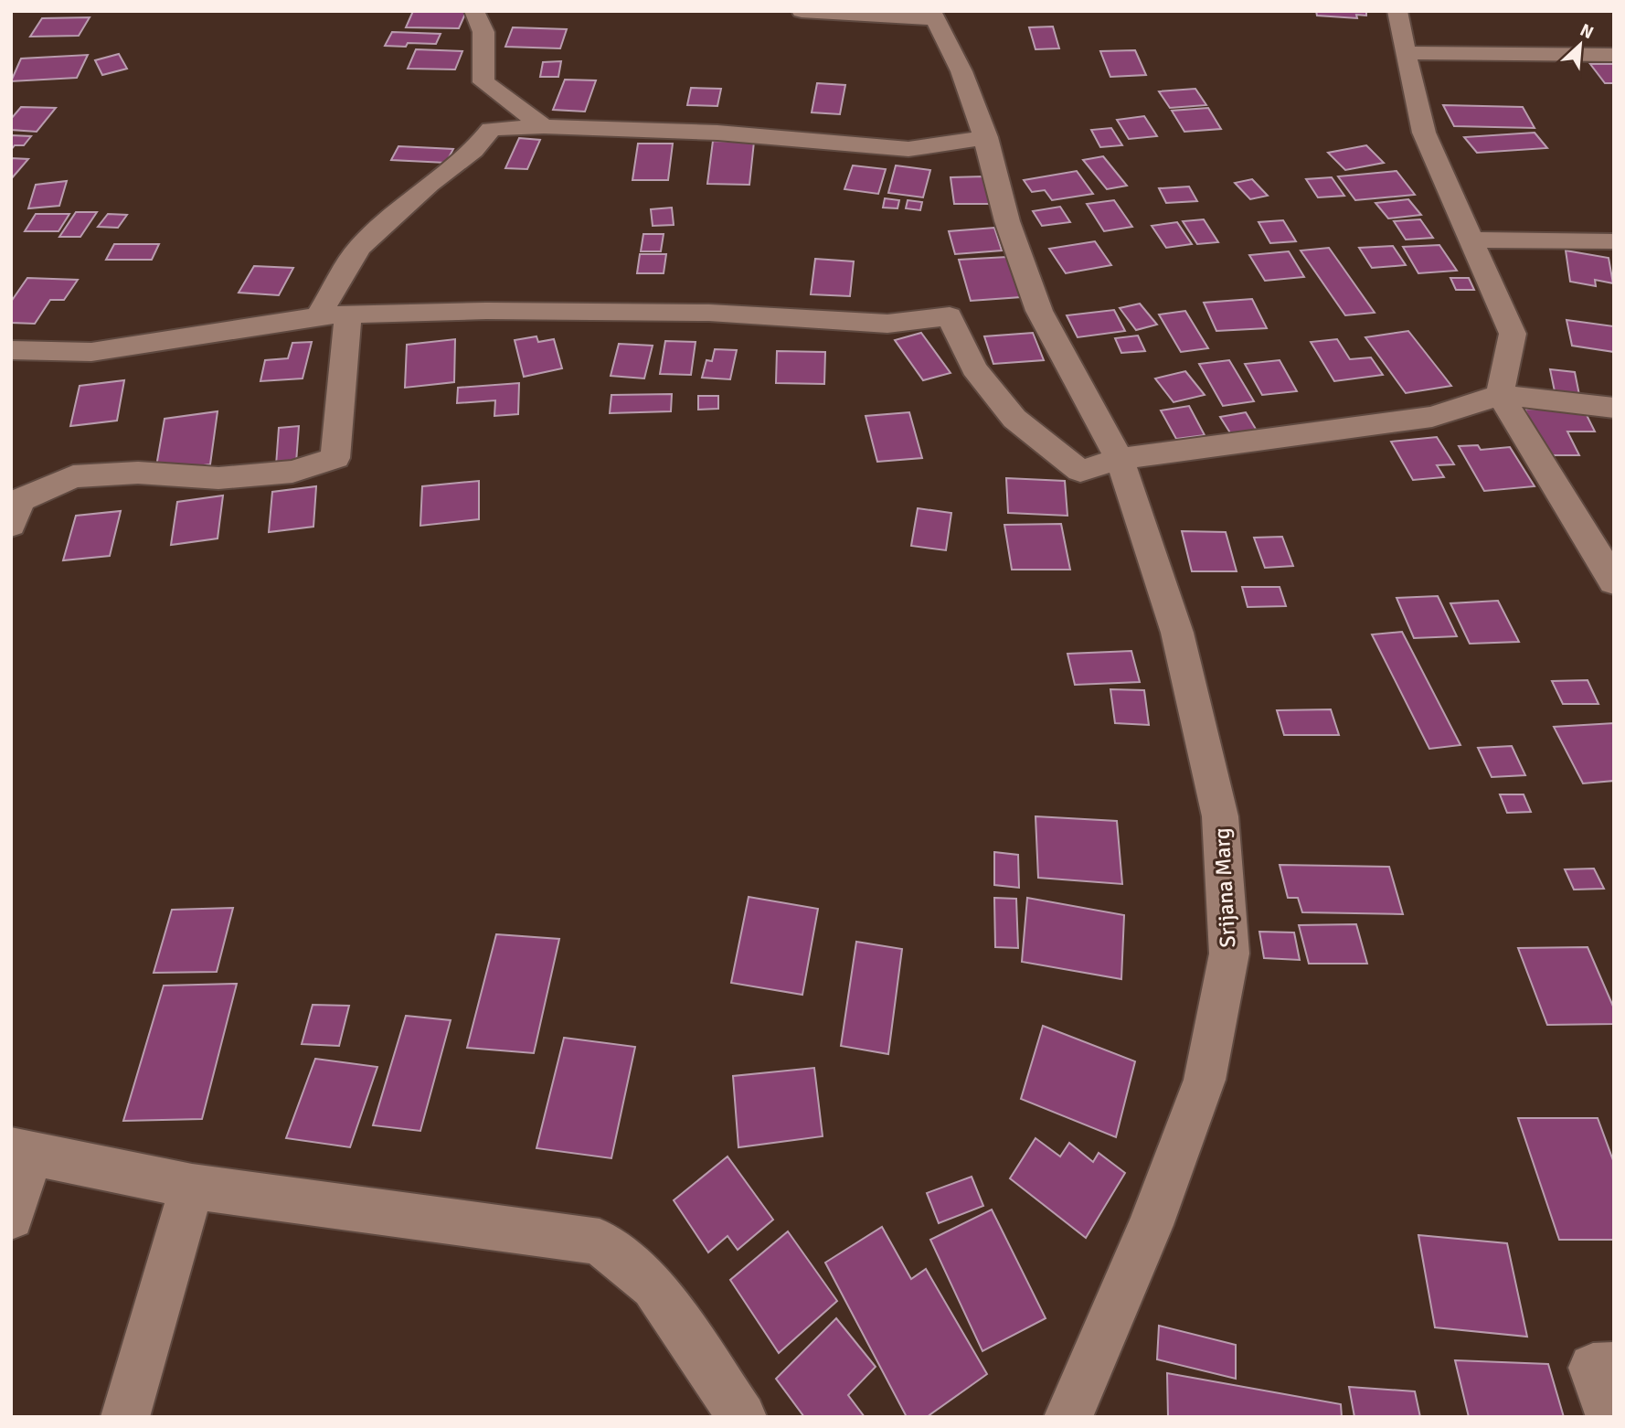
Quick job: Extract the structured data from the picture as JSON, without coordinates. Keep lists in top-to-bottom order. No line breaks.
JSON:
{"streets":{"street":["Srijana Marg"]},"north":"top right"}
